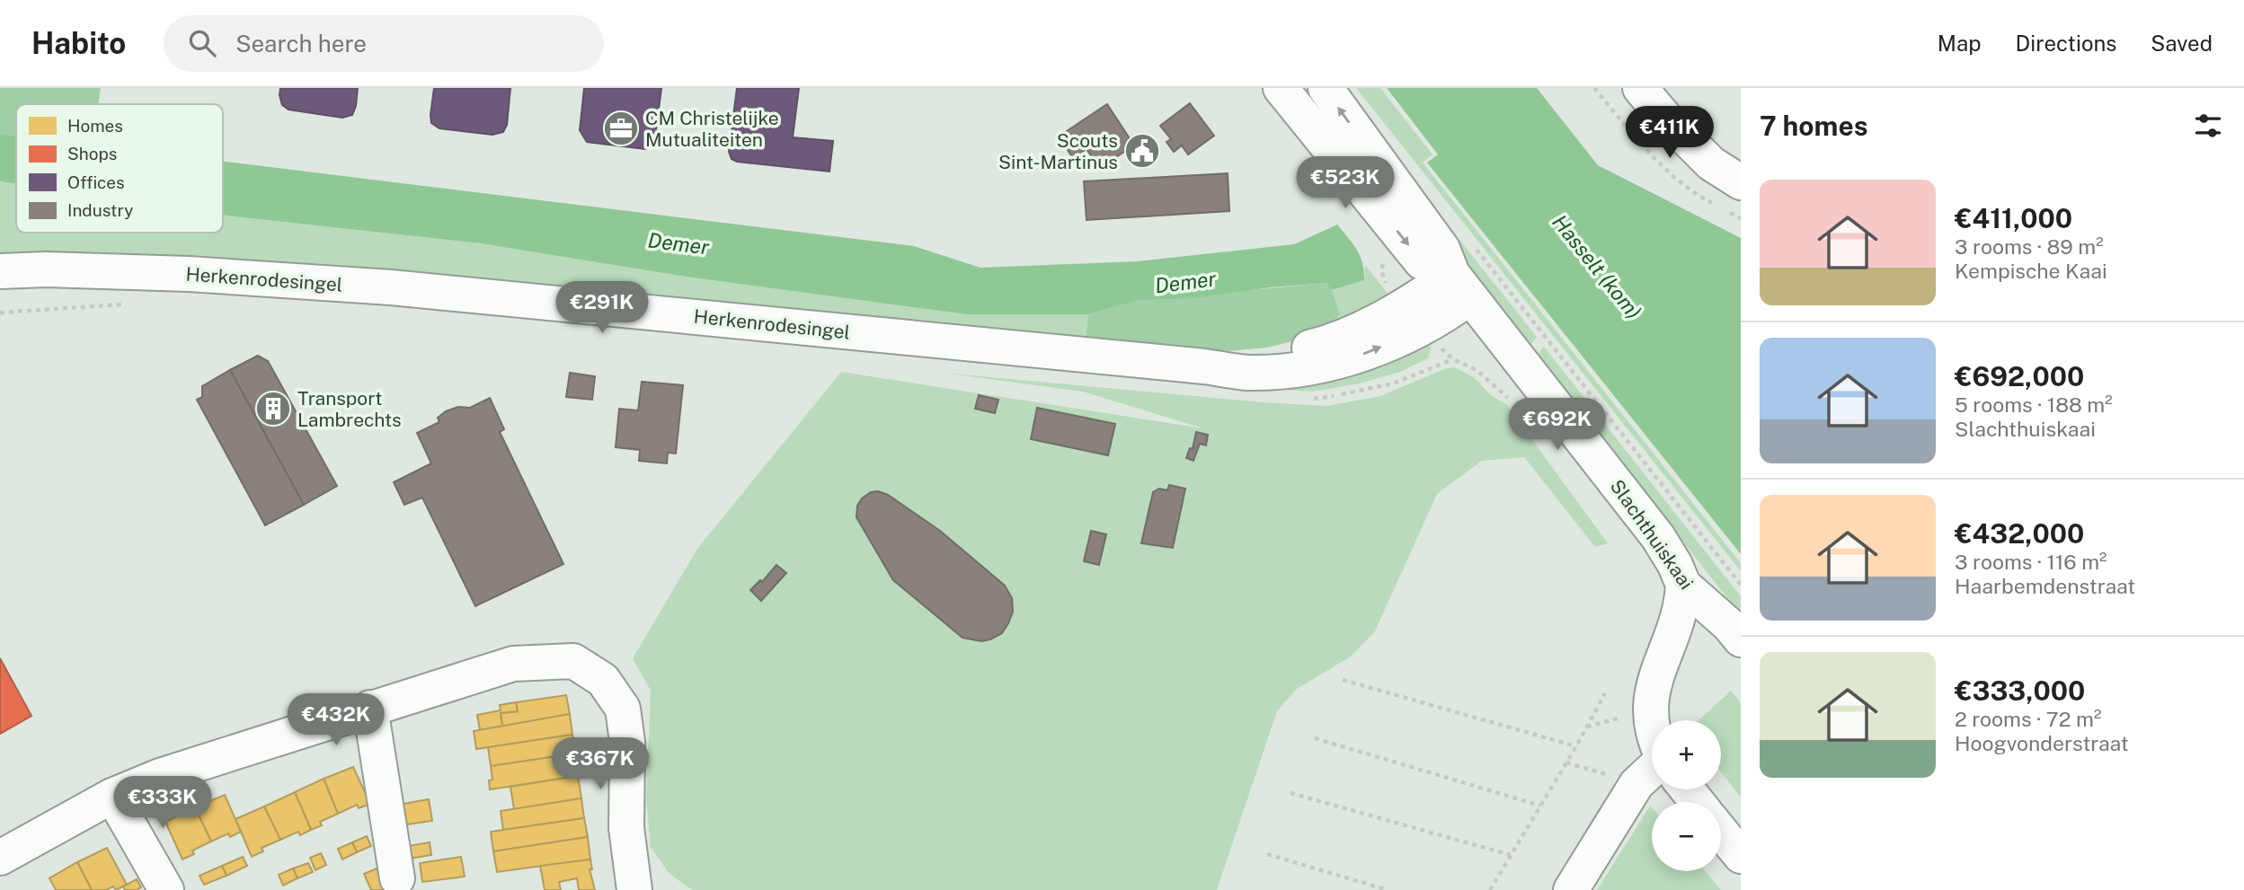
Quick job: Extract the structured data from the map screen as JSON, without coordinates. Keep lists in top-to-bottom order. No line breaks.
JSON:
{"streets":{"street":["Herkenrodesingel","Slachthuiskaai"]},"crossings":[["Herkenrodesingel","Slachthuiskaai"]],"water":["Demer","Hasselt (kom)"],"places":{"office":["CM Christelijke Mutualiteiten"],"public building":["Scouts Sint-Martinus"],"building":["Transport Lambrechts"]},"legend":["Homes","Shops","Offices","Industry"],"page":{"header":"Habito","search":"Search here","nav":["Map","Directions","Saved"],"heading":"7 homes","price":["€411K","€523K","€291K","€692K","€432K","€367K","€333K"],"list":[{"name":"€411,000","note":"3 rooms · 89 m² · Kempische Kaai"},{"name":"€692,000","note":"5 rooms · 188 m² · Slachthuiskaai"},{"name":"€432,000","note":"3 rooms · 116 m² · Haarbemdenstraat"},{"name":"€333,000","note":"2 rooms · 72 m² · Hoogvonderstraat"}],"map_buttons":["+","−"]}}
